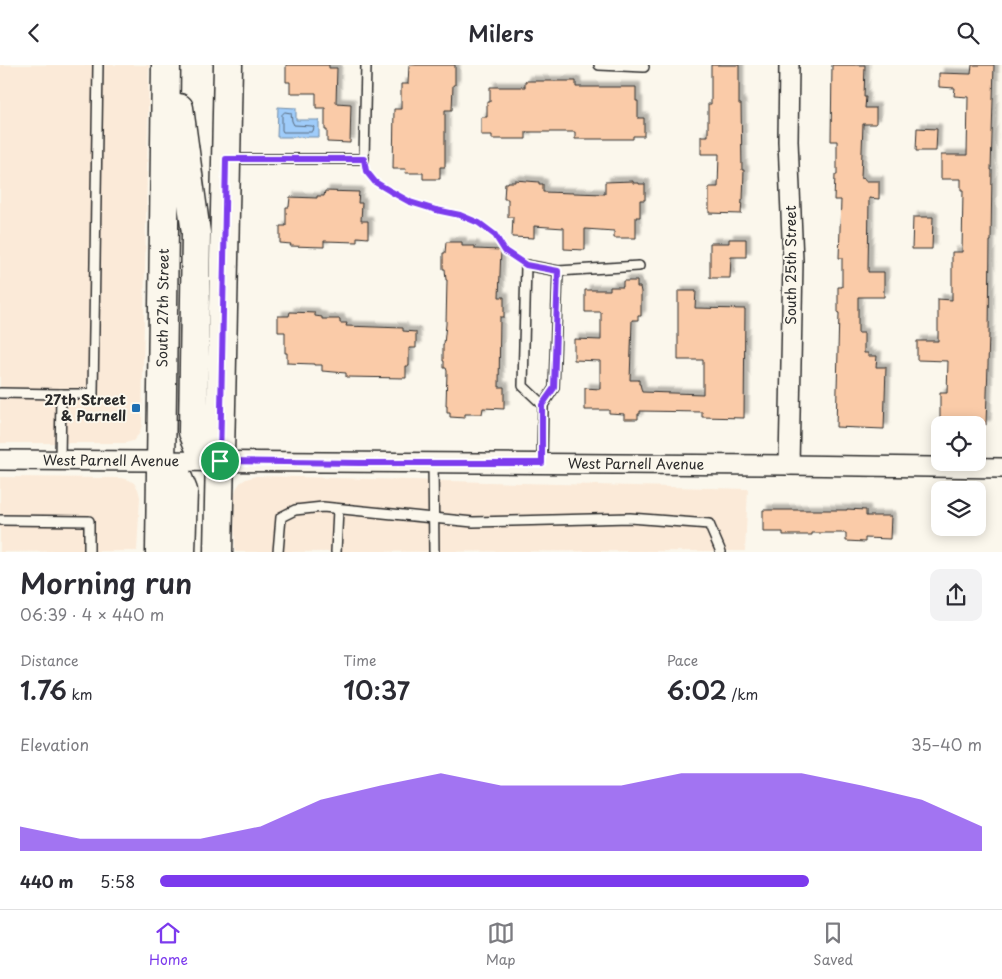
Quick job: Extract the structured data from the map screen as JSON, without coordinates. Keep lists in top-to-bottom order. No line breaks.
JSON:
{"streets":{"main road":["South 27th Street"],"street":["South 25th Street","West Parnell Avenue"]},"crossings":[["South 25th Street","West Parnell Avenue"],["South 27th Street","West Parnell Avenue"]],"places":{"transit":["27th Street & Parnell"]},"page":{"header":"Milers","heading":["Morning run","06:39 · 4 × 440 m"],"stats":[["Distance","1.76 km"],["Time","10:37"],["Pace","6:02 /km"]],"chart":["Elevation","35–40 m"],"list":[{"name":"440 m","note":"5:58"}],"tabs":["Home","Map","Saved"]}}
